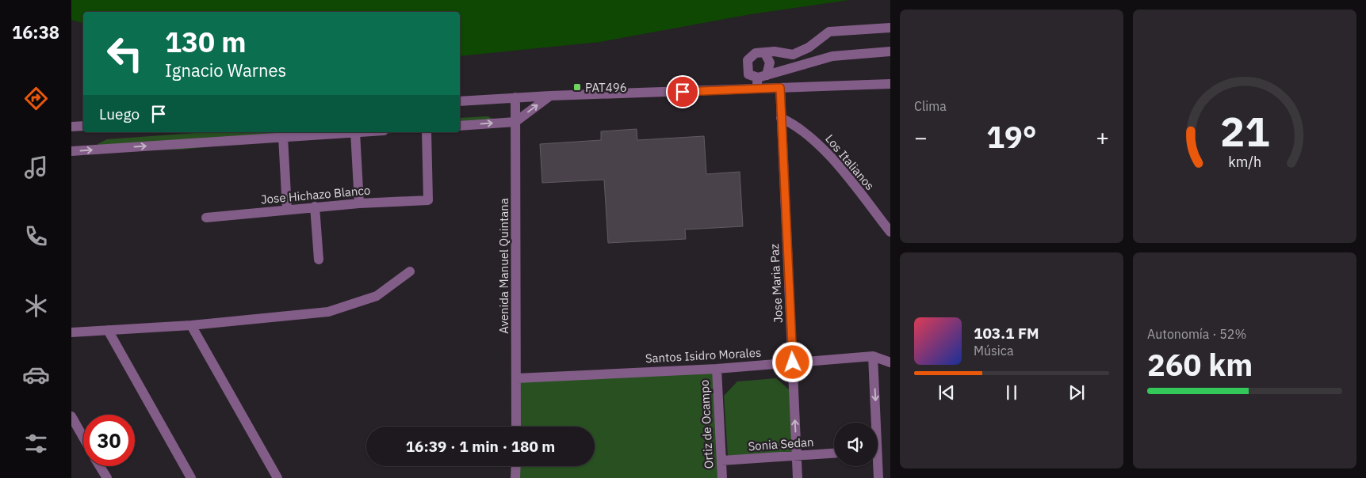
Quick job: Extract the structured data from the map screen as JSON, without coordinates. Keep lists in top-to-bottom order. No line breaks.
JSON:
{"streets":{"street":["Los Italianos","Jose Hichazo Blanco","Avenida Manuel Quintana","Jose Maria Paz","Santos Isidro Morales","Ortiz de Ocampo","Sonia Sedan"]},"crossings":[["Los Italianos","Jose Maria Paz"],["Avenida Manuel Quintana","Santos Isidro Morales"],["Jose Maria Paz","Santos Isidro Morales"],["Jose Maria Paz","Sonia Sedan"],["Santos Isidro Morales","Ortiz de Ocampo"],["Ortiz de Ocampo","Sonia Sedan"]],"places":{"transit":["PAT496"]},"page":{"tabs":"16:38","tile":["Clima",["Autonomía · 52%","260 km"]],"turn":["130 m","Ignacio Warnes"],"then":"Luego","heat":["−","19°","+"],"song":["103.1 FM","Música"],"limit":"30","trip":"16:39 · 1 min · 180 m","gauge":["21","km/h"]}}
